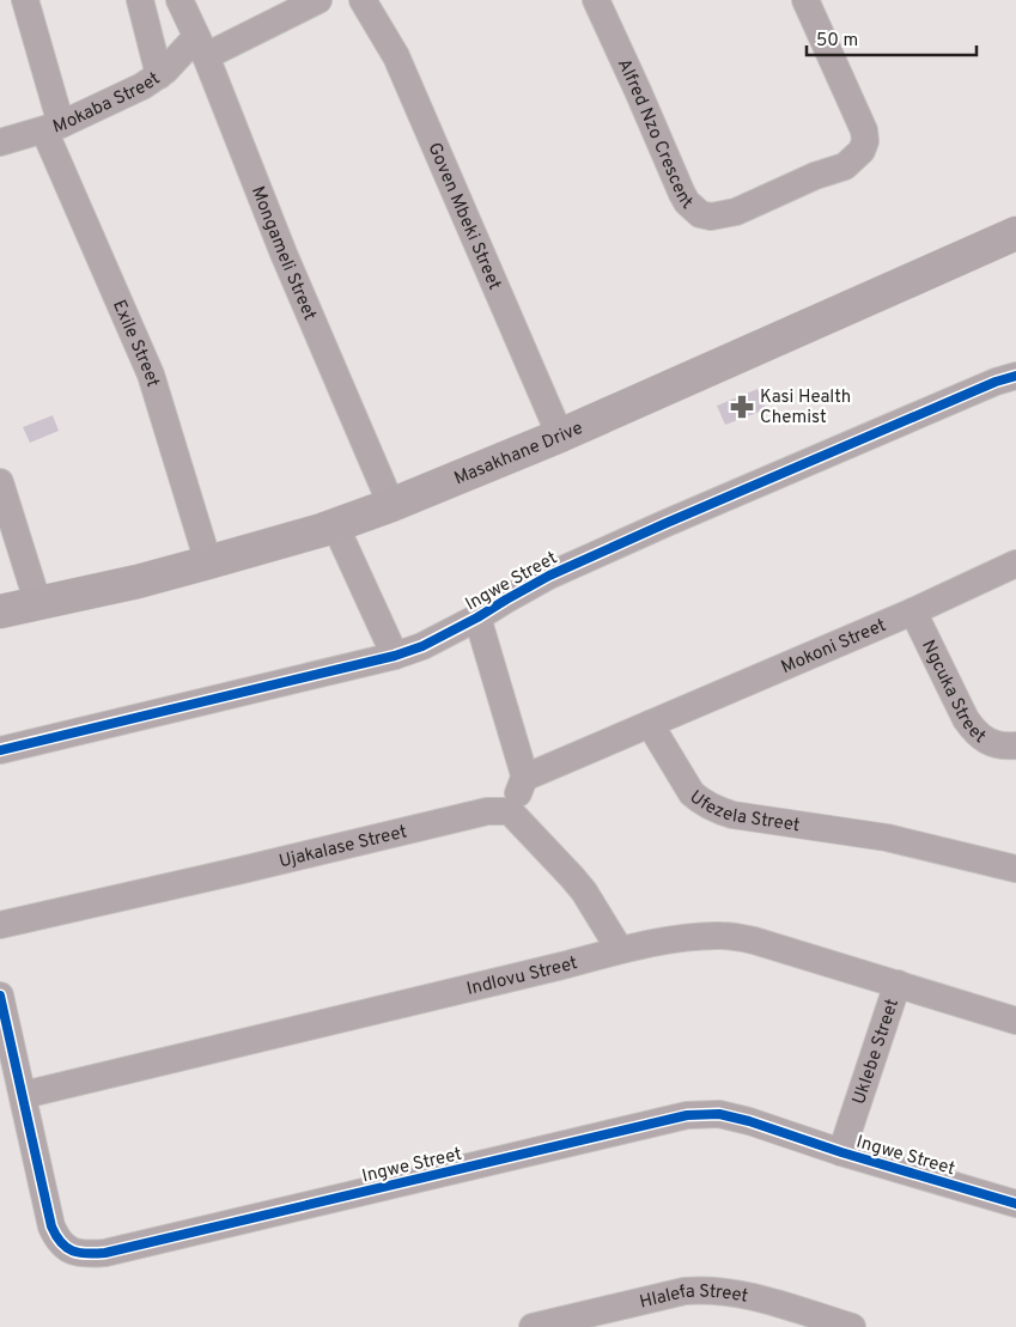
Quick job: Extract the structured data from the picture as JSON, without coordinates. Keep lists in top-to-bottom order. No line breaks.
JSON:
{"streets":{"street":["Mokaba Street","Alfred Nzo Crescent","Goven Mbeki Street","Mongameli Street","Exile Street","Masakhane Drive","Ingwe Street","Mokoni Street","Ngcuka Street","Ufezela Street","Ujakalase Street","Indlovu Street","Uklebe Street","Hlalefa Street"]},"crossings":[["Mokaba Street","Mongameli Street"],["Mokaba Street","Exile Street"],["Goven Mbeki Street","Masakhane Drive"],["Mongameli Street","Masakhane Drive"],["Exile Street","Masakhane Drive"],["Ingwe Street","Indlovu Street"],["Ingwe Street","Uklebe Street"],["Mokoni Street","Ngcuka Street"],["Mokoni Street","Ufezela Street"],["Indlovu Street","Uklebe Street"]],"places":{"pharmacy":["Kasi Health Chemist"]},"scale_bar":"50 m"}
